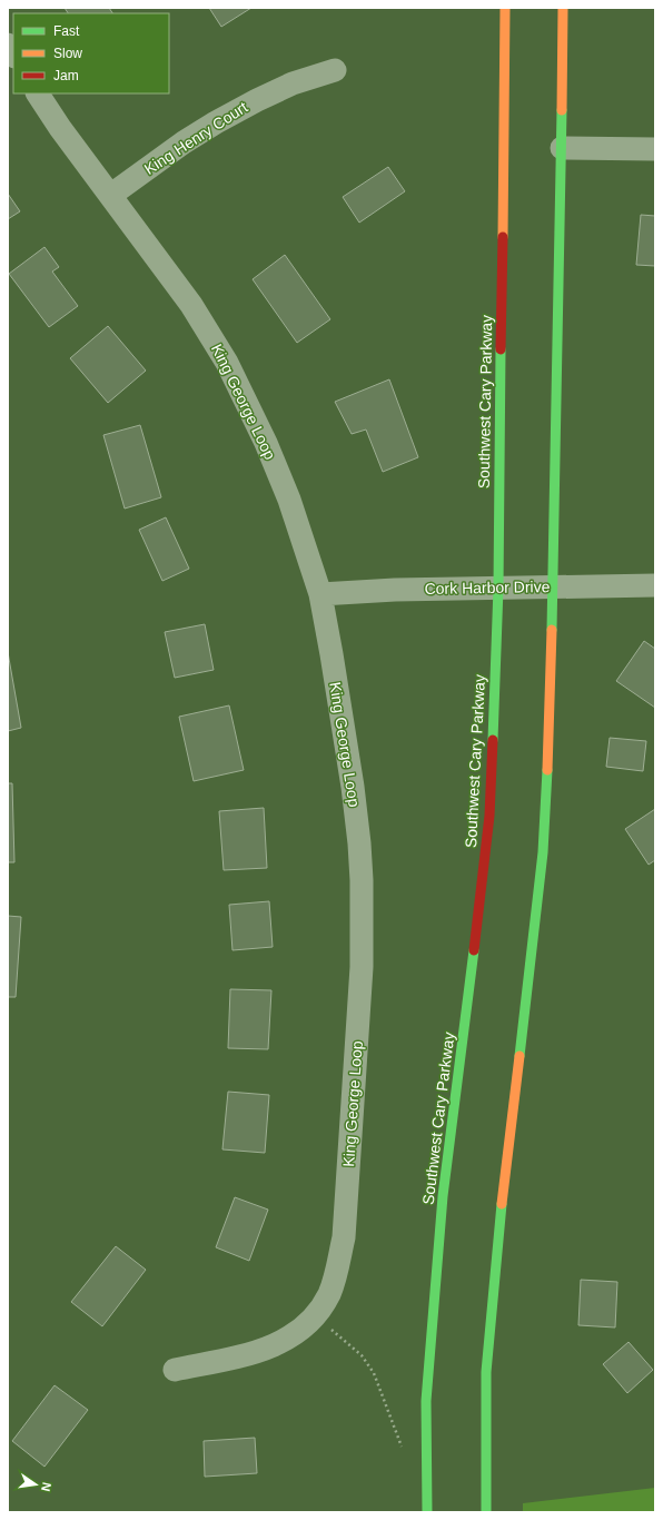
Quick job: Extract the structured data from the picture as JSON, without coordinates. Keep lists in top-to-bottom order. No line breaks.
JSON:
{"streets":{"main road":["Southwest Cary Parkway"],"street":["King Henry Court","King George Loop","Cork Harbor Drive"]},"crossings":[["King Henry Court","King George Loop"],["King George Loop","Cork Harbor Drive"],["Southwest Cary Parkway","Cork Harbor Drive"]],"legend":["Fast","Slow","Jam"],"north":"right"}
